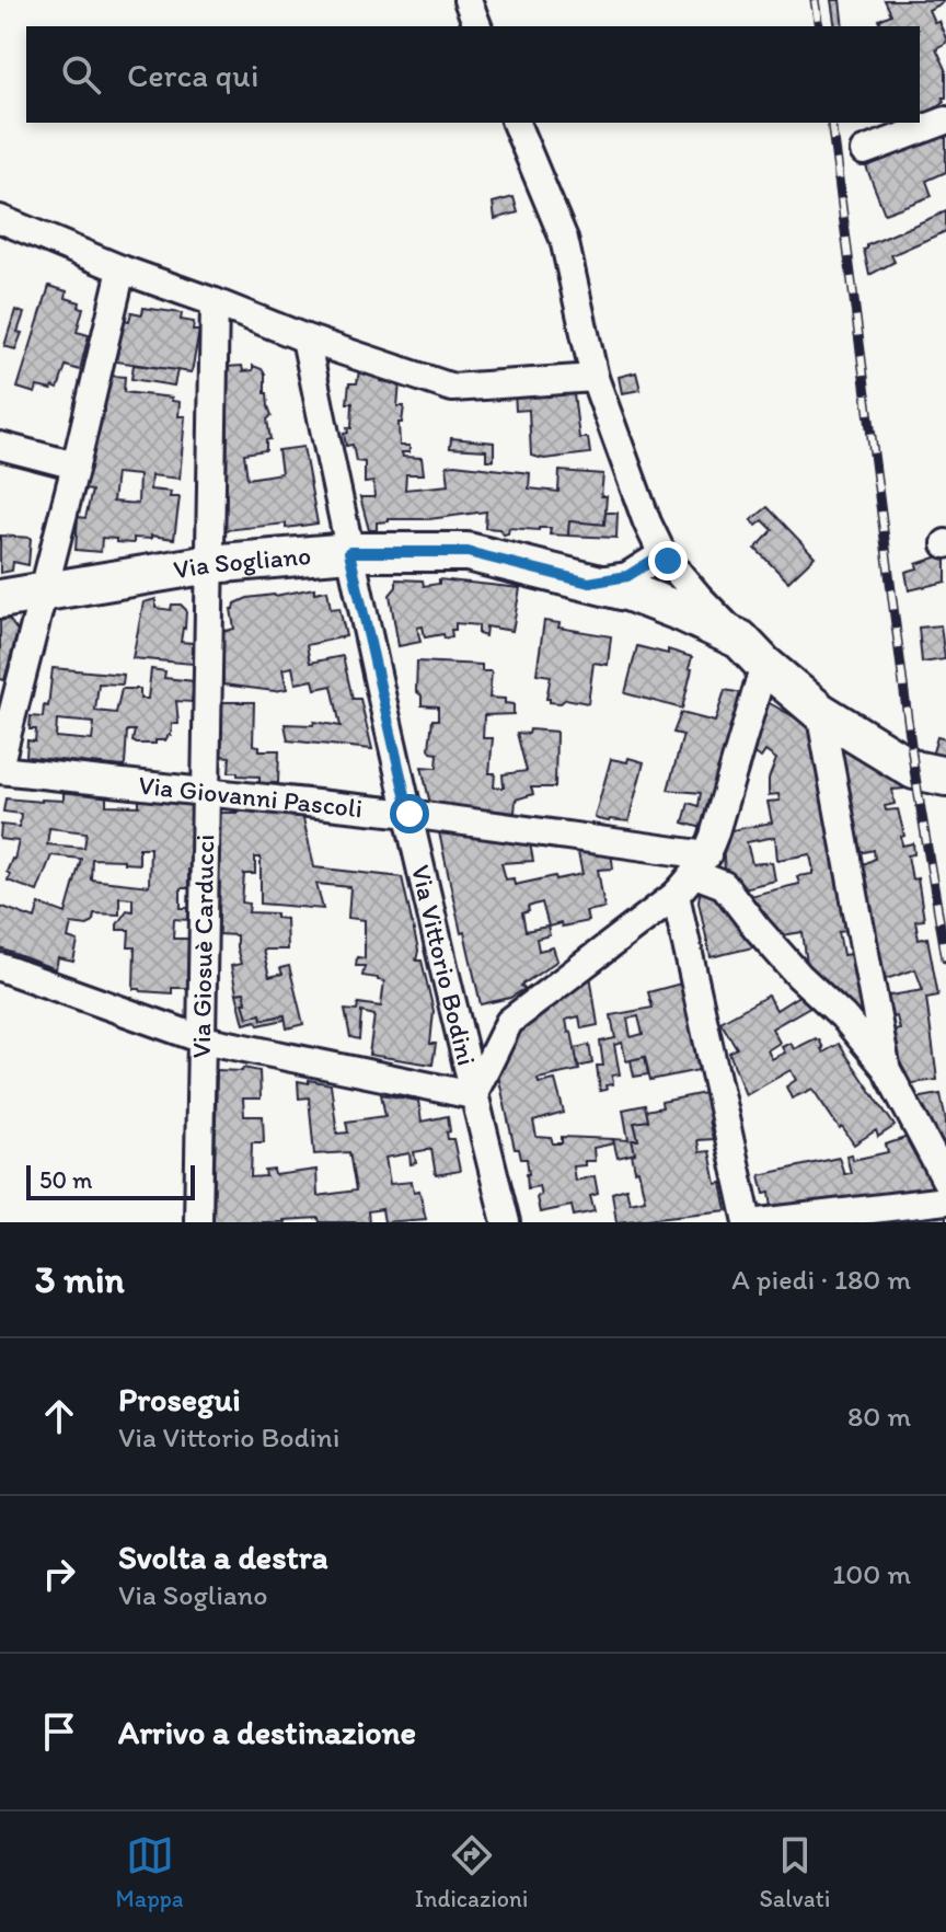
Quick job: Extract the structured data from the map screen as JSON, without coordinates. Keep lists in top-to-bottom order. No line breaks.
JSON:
{"streets":{"street":["Via Sogliano","Via Giovanni Pascoli","Via Giosuè Carducci","Via Vittorio Bodini"]},"crossings":[["Via Sogliano","Via Giosuè Carducci"],["Via Sogliano","Via Vittorio Bodini"],["Via Giovanni Pascoli","Via Giosuè Carducci"],["Via Giovanni Pascoli","Via Vittorio Bodini"]],"scale_bar":"50 m","page":{"search":"Cerca qui","scale":"50 m","heading":["3 min","A piedi · 180 m"],"list":[["Prosegui","Via Vittorio Bodini","80 m"],["Svolta a destra","Via Sogliano","100 m"],"Arrivo a destinazione"],"nav":["Mappa","Indicazioni","Salvati"]}}
